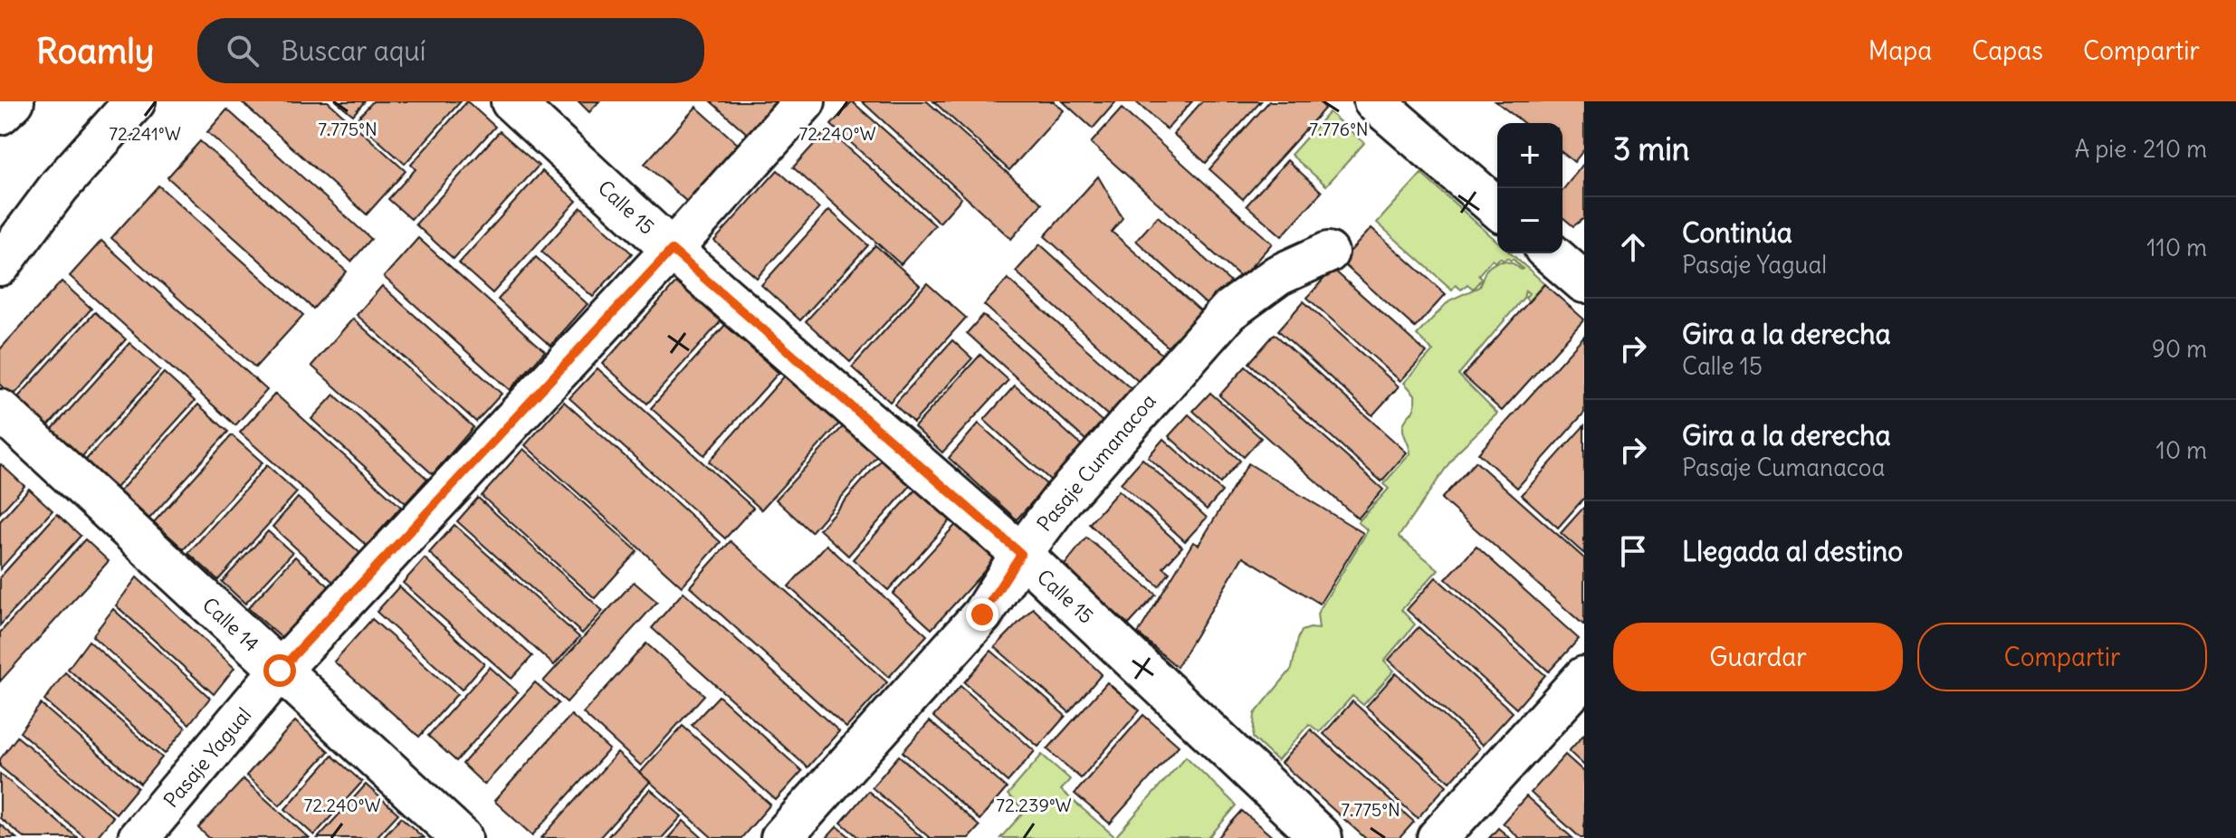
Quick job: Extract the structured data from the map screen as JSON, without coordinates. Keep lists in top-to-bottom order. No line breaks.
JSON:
{"streets":{"main road":["Calle 15","Pasaje Cumanacoa","Calle 14","Pasaje Yagual"]},"crossings":[["Calle 15","Pasaje Cumanacoa"],["Calle 15","Pasaje Yagual"],["Calle 14","Pasaje Yagual"]],"page":{"header":"Roamly","search":"Buscar aquí","nav":["Mapa","Capas","Compartir"],"heading":["3 min","A pie · 210 m"],"map_buttons":["+","−"],"list":[["Continúa","Pasaje Yagual","110 m"],["Gira a la derecha","Calle 15","90 m"],["Gira a la derecha","Pasaje Cumanacoa","10 m"],"Llegada al destino"],"buttons":["Guardar","Compartir"]},"coordinates":["7.775°N","7.776°N","72.241°W","72.240°W","72.239°W"]}
